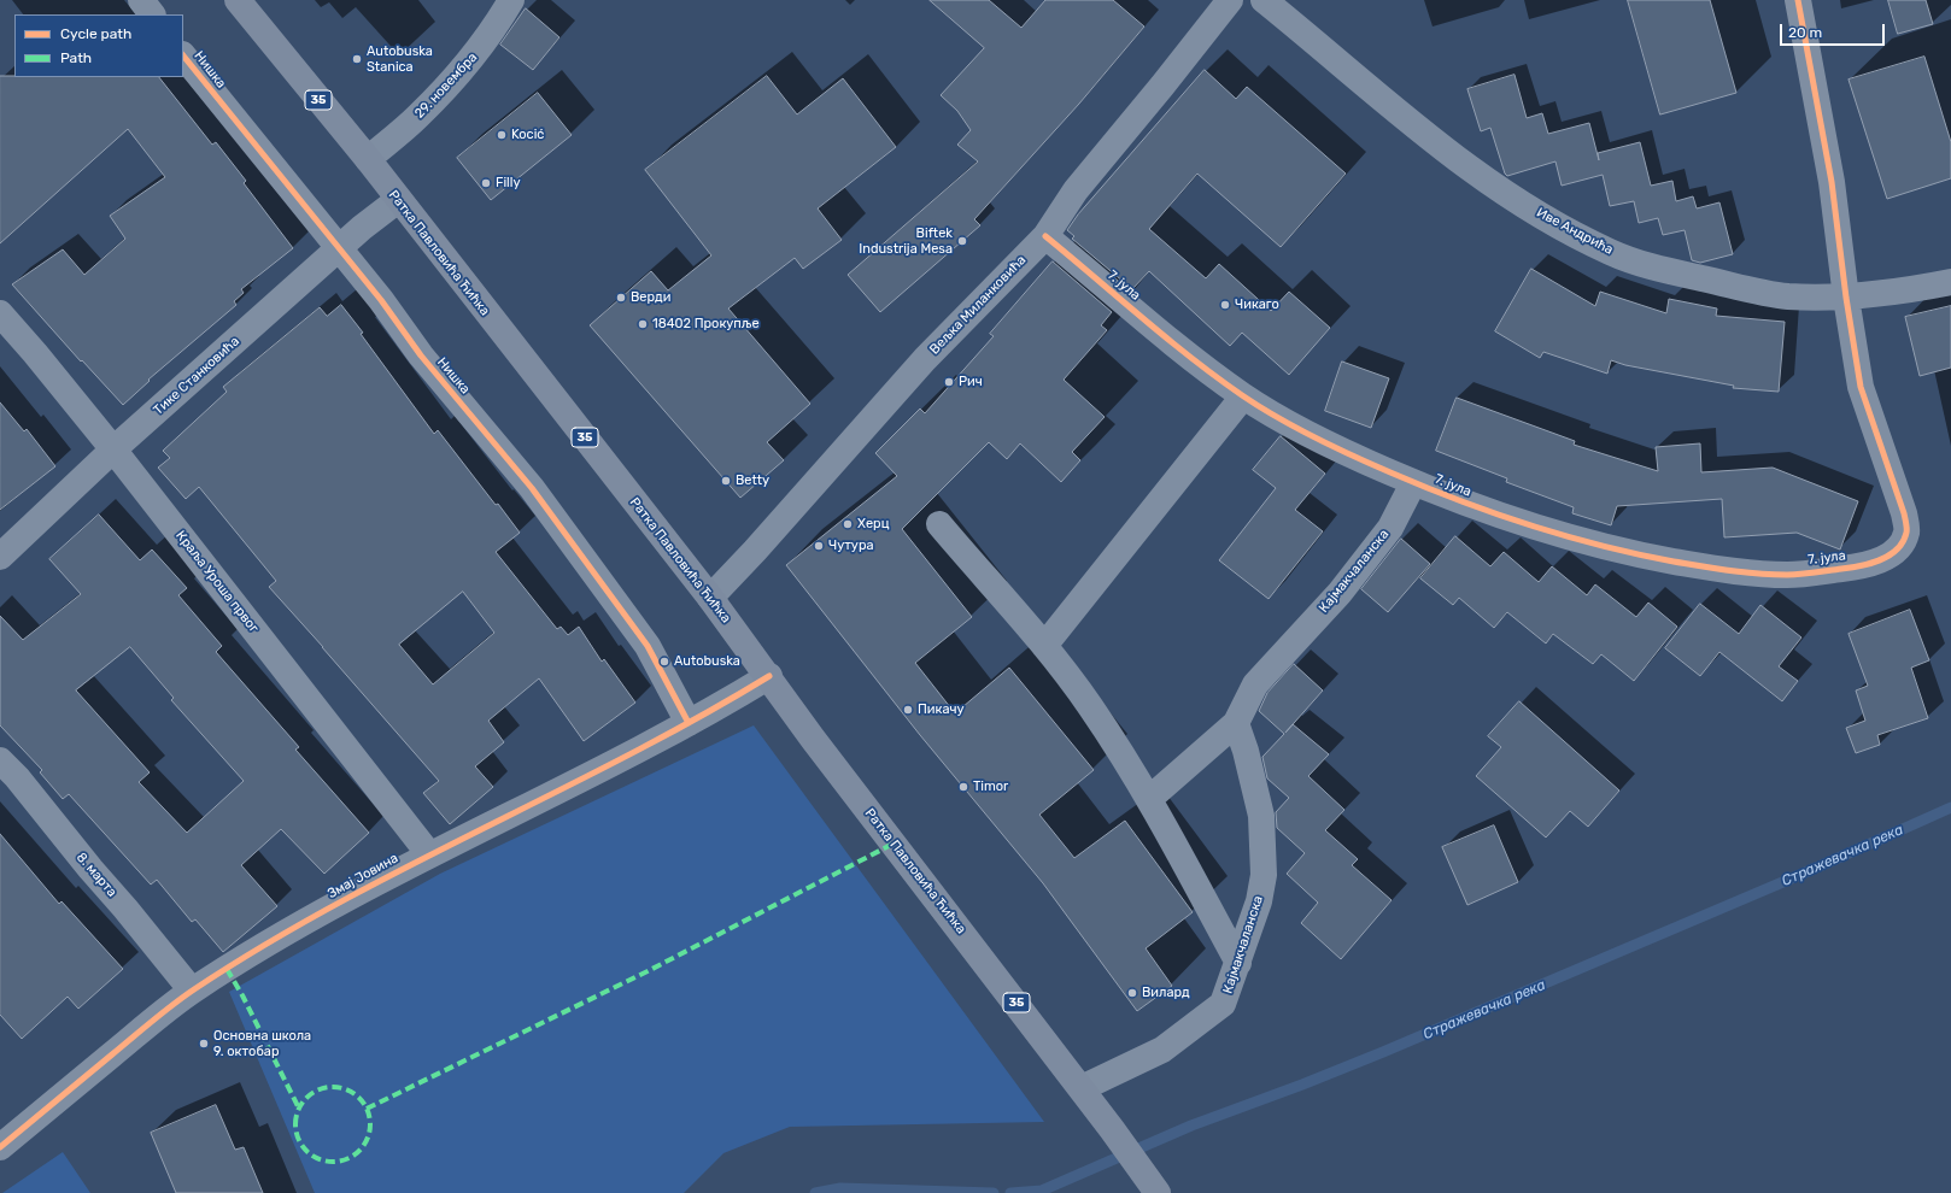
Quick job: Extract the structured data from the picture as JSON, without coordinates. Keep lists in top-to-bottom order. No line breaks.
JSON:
{"streets":{"main road":["35","Ратка Павловића Ћићка"],"street":["Нишка","29. новембра","Иве Андрића","7. јула","Вељка Миланковића","Тике Станковића","Кајмакчаланска","Краља Уроша првог","8. марта","Змај Јовина"]},"crossings":[["Нишка","Тике Станковића"],["Нишка","Змај Јовина"],["29. новембра","Ратка Павловића Ћићка"],["Иве Андрића","7. јула"],["Ратка Павловића Ћићка","Вељка Миланковића"],["Ратка Павловића Ћићка","Тике Станковића"],["Ратка Павловића Ћићка","Кајмакчаланска"],["Ратка Павловића Ћићка","Змај Јовина"],["7. јула","Вељка Миланковића"],["7. јула","Кајмакчаланска"],["Тике Станковића","Краља Уроша првог"],["Краља Уроша првог","Змај Јовина"],["8. марта","Змај Јовина"]],"water":["Стражевачка река"],"places":["Autobuska Stanica","Kocić","Filly","Biftek Industrija Mesa","Верди","Чикаго","18402 Прокупље","Рич","Betty","Херц","Чутура","Autobuska","Пикачу","Timor","Вилард","Основна школа 9. октобар"],"legend":["Cycle path","Path"],"scale_bar":"20 m"}
